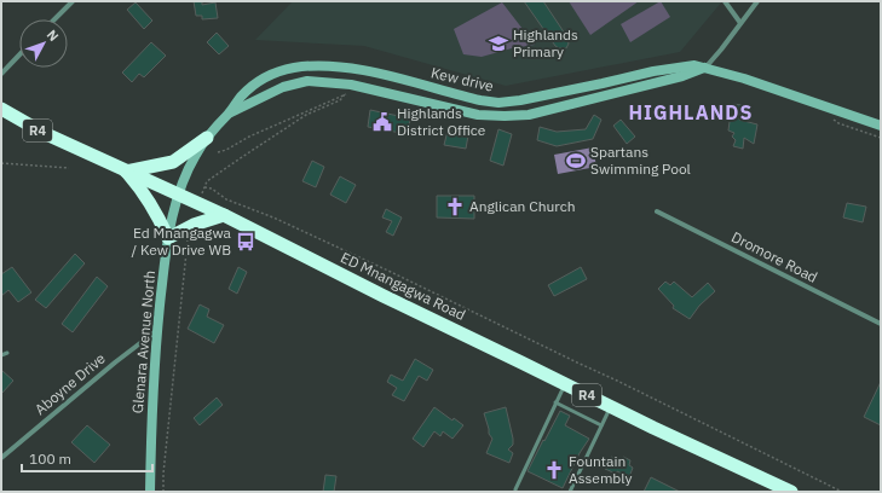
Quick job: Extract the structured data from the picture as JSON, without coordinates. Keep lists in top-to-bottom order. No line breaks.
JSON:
{"streets":{"highway":["R4","ED Mnangagwa Road"],"street":["Kew drive","Dromore Road","Glenara Avenue North","Aboyne Drive"]},"crossings":[["Kew drive","ED Mnangagwa Road"],["Kew drive","Glenara Avenue North"],["ED Mnangagwa Road","Glenara Avenue North"],["Glenara Avenue North","Aboyne Drive"]],"districts":["HIGHLANDS"],"places":{"school or university":["Highlands Primary"],"public building":["Highlands District Office"],"sports":["Spartans Swimming Pool"],"church":["Anglican Church","Fountain Assembly"],"bus stop":["Ed Mnangagwa / Kew Drive WB"]},"scale_bar":"100 m","north":"top right"}
